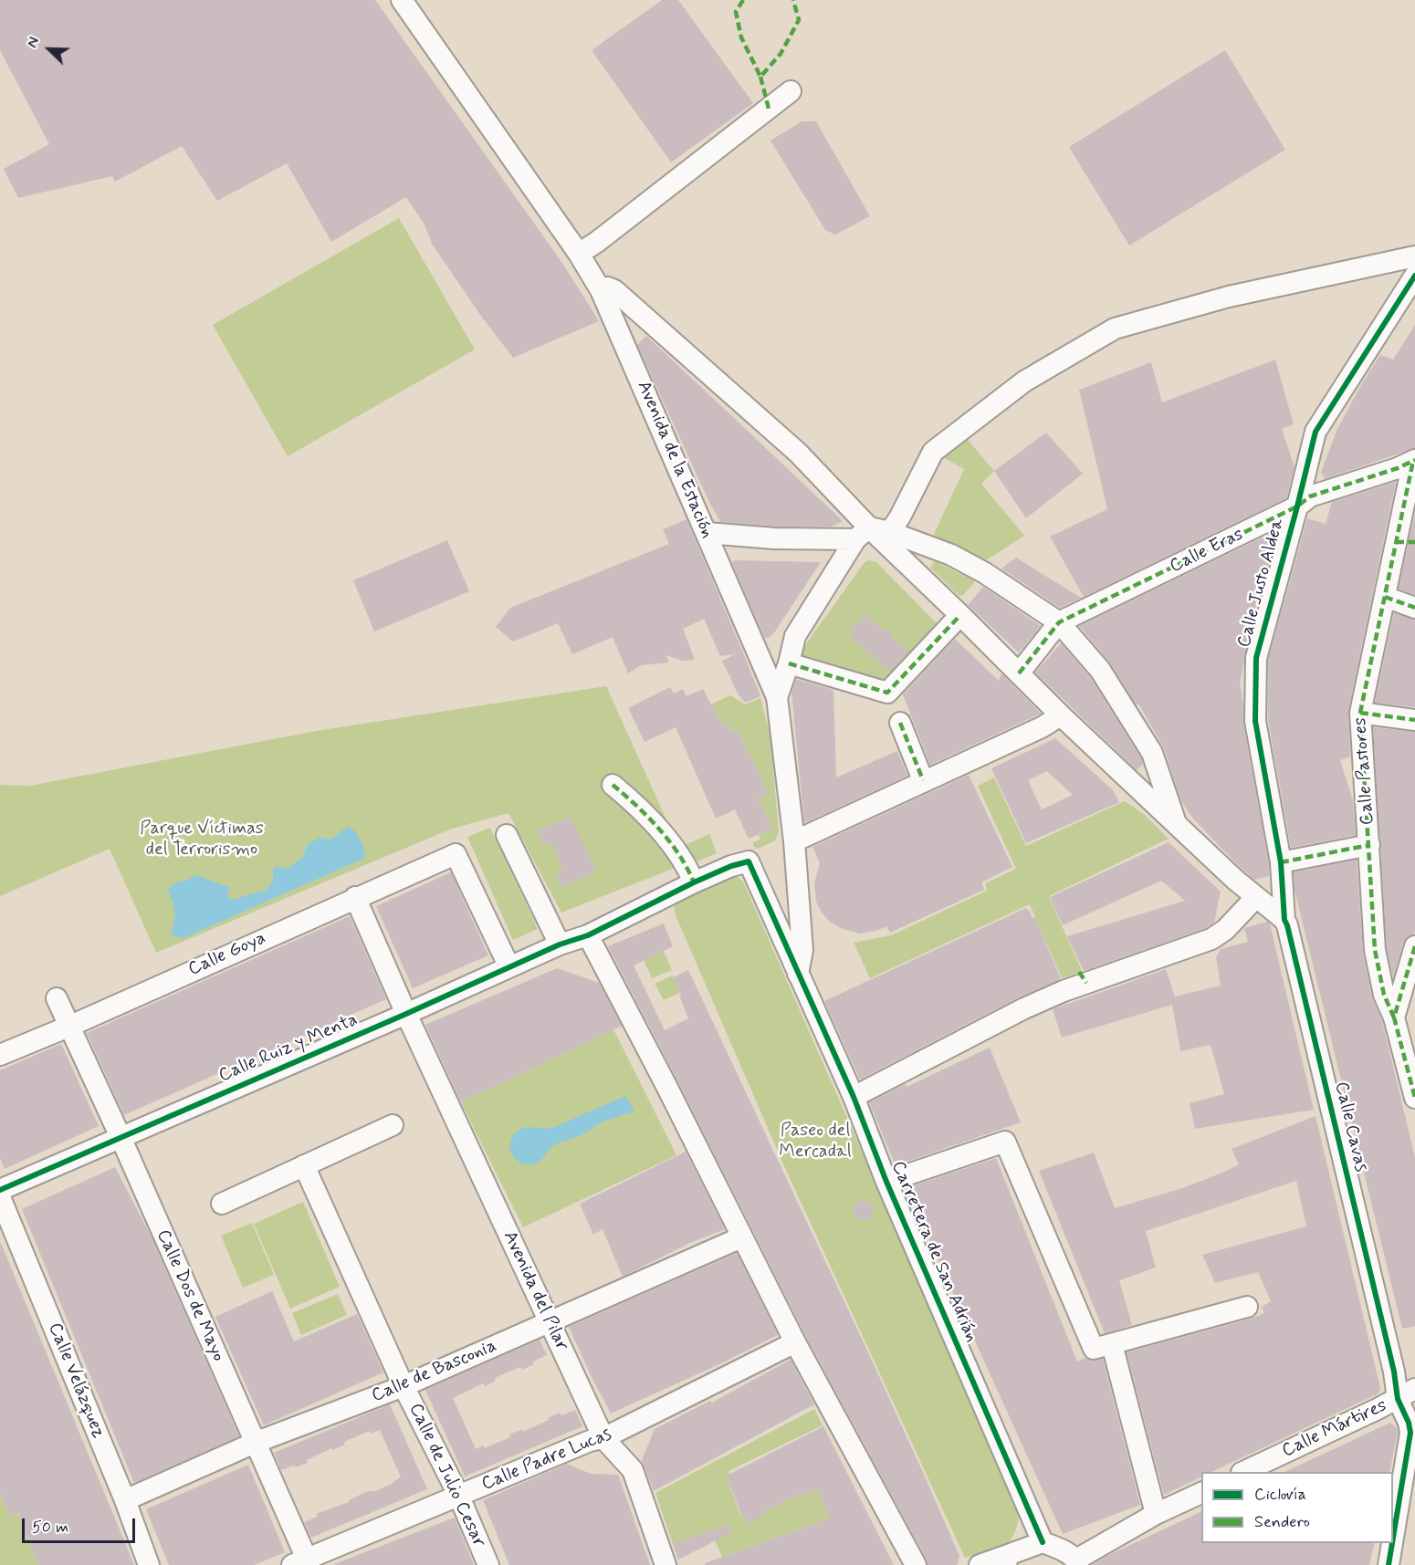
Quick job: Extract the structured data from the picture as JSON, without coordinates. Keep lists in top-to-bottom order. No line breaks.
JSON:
{"streets":{"street":["Avenida de la Estación","Calle Eras","Calle Justo Aldea","Calle Pastores","Calle Goya","Calle Ruiz y Menta","Calle Cavas","Carretera de San Adrián","Avenida del Pilar","Calle Dos de Mayo","Calle de Basconia","Calle Velázquez","Calle Mártires","Calle Padre Lucas","Calle de Julio Cesar"]},"crossings":[["Avenida de la Estación","Carretera de San Adrián"],["Calle Eras","Calle Justo Aldea"],["Calle Eras","Calle Pastores"],["Calle Justo Aldea","Calle Cavas"],["Calle Goya","Calle Ruiz y Menta"],["Calle Goya","Avenida del Pilar"],["Calle Goya","Calle Dos de Mayo"],["Calle Ruiz y Menta","Carretera de San Adrián"],["Calle Ruiz y Menta","Avenida del Pilar"],["Calle Ruiz y Menta","Calle Dos de Mayo"],["Calle Cavas","Calle Mártires"],["Avenida del Pilar","Calle de Basconia"],["Avenida del Pilar","Calle Padre Lucas"],["Calle Dos de Mayo","Calle de Basconia"],["Calle Dos de Mayo","Calle Padre Lucas"],["Calle de Basconia","Calle Velázquez"],["Calle de Basconia","Calle de Julio Cesar"],["Calle Padre Lucas","Calle de Julio Cesar"]],"parks":["Parque Víctimas del Terrorismo","Paseo del Mercadal"],"legend":["Ciclovía","Sendero"],"scale_bar":"50 m","north":"top left"}
